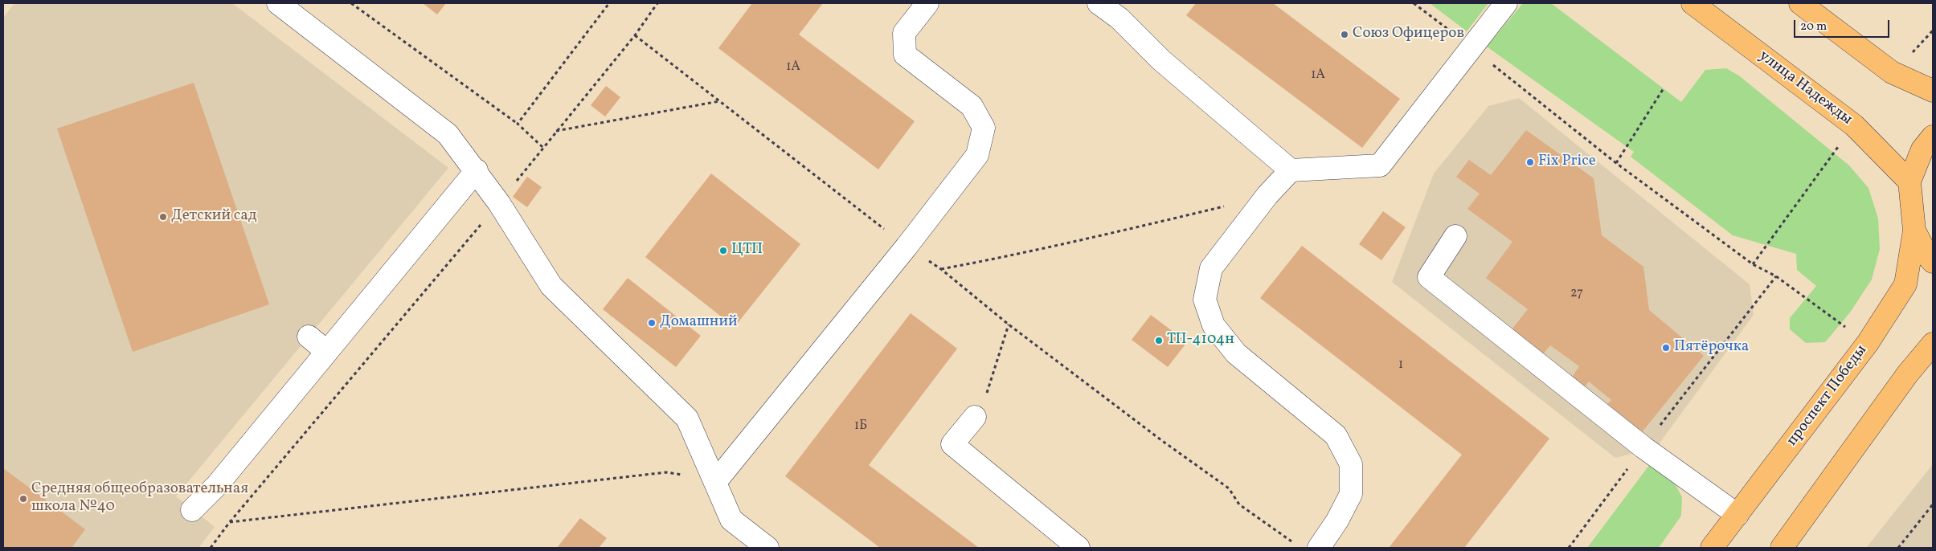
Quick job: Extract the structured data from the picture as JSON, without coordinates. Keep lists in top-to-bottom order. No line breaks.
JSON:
{"streets":{"main road":["улица Надежды","проспект Победы"]},"crossings":[["улица Надежды","проспект Победы"]],"places":["Союз Офицеров","Fix Price","Детский сад","ЦТП","Домашний","ТП-4104н","Пятёрочка","Средняя общеобразовательная школа №40"],"house_numbers":["1А","1А","27","1","1Б"],"scale_bar":"20 m"}
